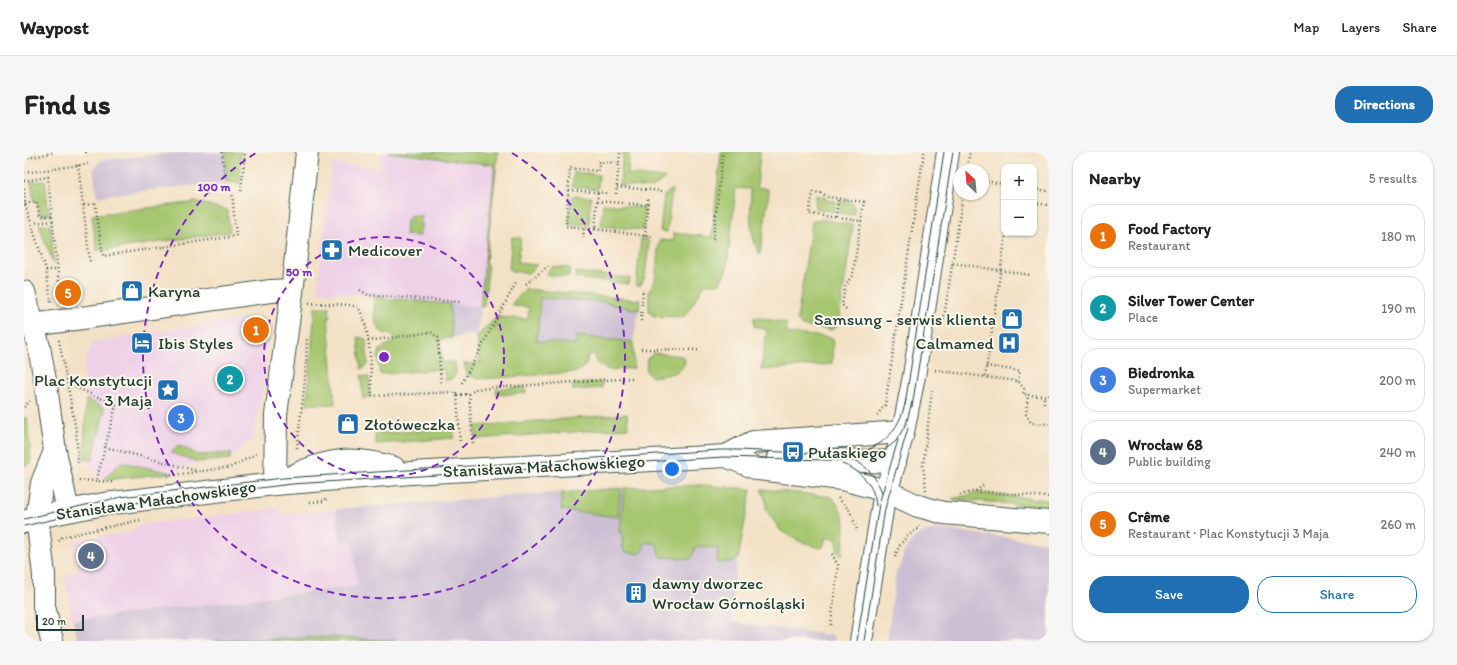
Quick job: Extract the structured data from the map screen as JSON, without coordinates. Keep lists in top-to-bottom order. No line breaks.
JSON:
{"streets":{"street":["Stanisława Małachowskiego"]},"places":{"pharmacy":["Medicover"],"shop":["Karyna","Samsung - serwis klienta","Złotóweczka"],"hotel":["Ibis Styles"],"hospital":["Calmamed"],"place":["Plac Konstytucji 3 Maja"],"bus stop":["Pułaskiego"],"building":["dawny dworzec Wrocław Górnośląski"]},"scale_bar":"20 m","north":"top left","page":{"header":"Waypost","nav":["Map","Layers","Share"],"buttons":["Directions",["Save","Share"]],"title":"Find us","heading":["Nearby","5 results"],"map_buttons":["+","−"],"list":[{"mark":"1","name":"Food Factory","note":"Restaurant","value":"180 m"},{"mark":"2","name":"Silver Tower Center","note":"Place","value":"190 m"},{"mark":"3","name":"Biedronka","note":"Supermarket","value":"200 m"},{"mark":"4","name":"Wrocław 68","note":"Public building","value":"240 m"},{"mark":"5","name":"Crême","note":"Restaurant · Plac Konstytucji 3 Maja","value":"260 m"}],"pins":["5","1","2","3","4"],"scale":"20 m"},"rings":["100 m","50 m"]}
